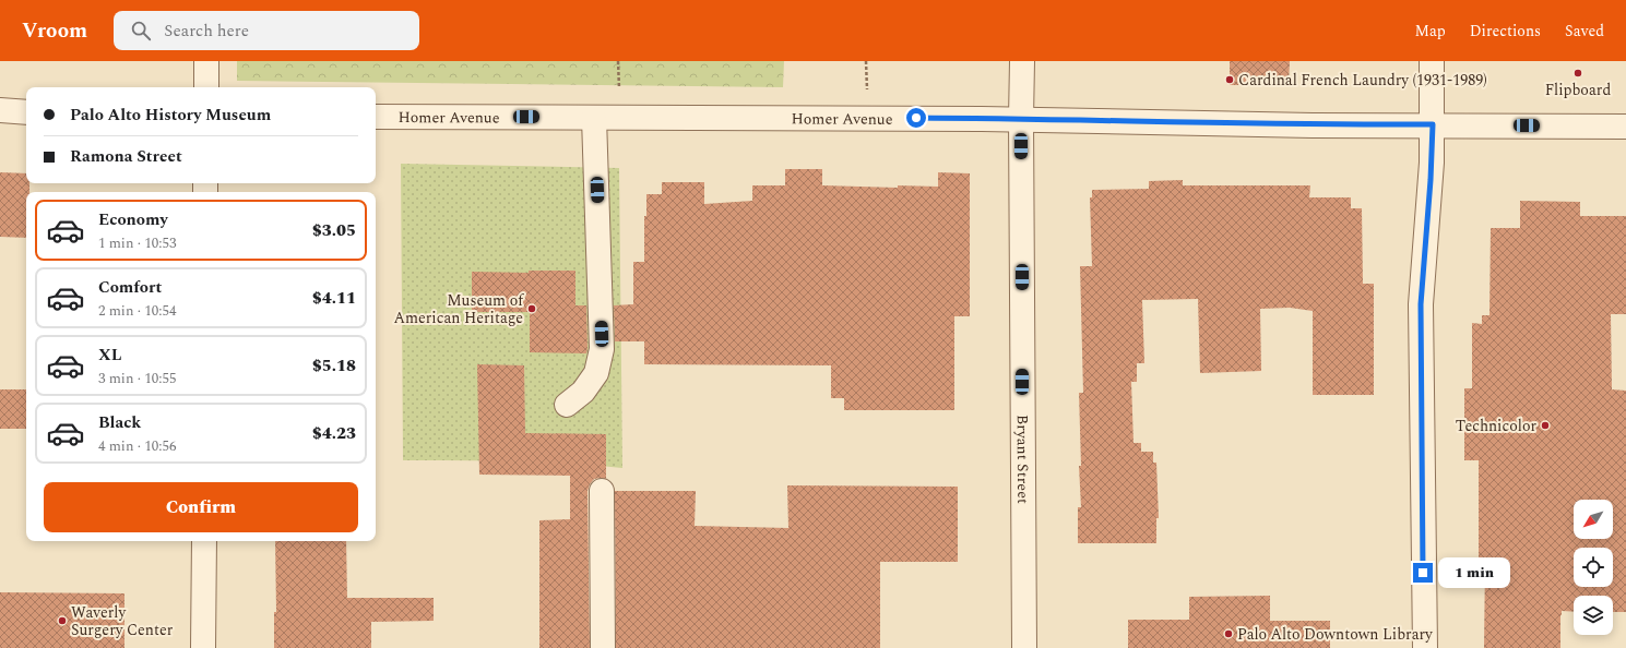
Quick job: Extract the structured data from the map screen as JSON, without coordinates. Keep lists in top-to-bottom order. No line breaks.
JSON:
{"streets":{"street":["Homer Avenue","Bryant Street"]},"crossings":[["Homer Avenue","Bryant Street"]],"places":["Flipboard","Cardinal French Laundry (1931-1989)","Museum of American Heritage","Technicolor","Waverly Surgery Center","Palo Alto Downtown Library"],"north":"bottom left","page":{"header":"Vroom","search":"Search here","nav":["Map","Directions","Saved"],"banner":["Palo Alto History Museum","Ramona Street"],"list":[{"name":"Economy","note":"1 min · 10:53","value":"$3.05"},{"name":"Comfort","note":"2 min · 10:54","value":"$4.11"},{"name":"XL","note":"3 min · 10:55","value":"$5.18"},{"name":"Black","note":"4 min · 10:56","value":"$4.23"}],"buttons":"Confirm","bubble":"1 min"}}
